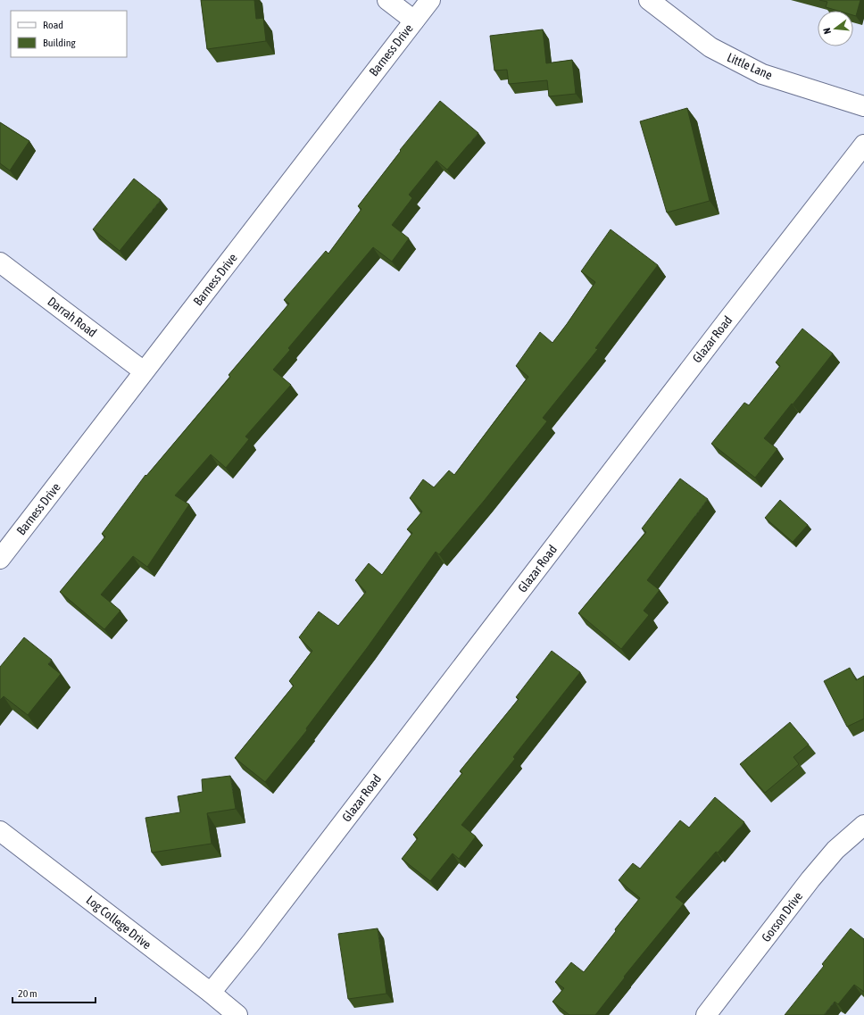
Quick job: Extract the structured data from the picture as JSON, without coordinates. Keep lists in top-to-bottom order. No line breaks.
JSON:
{"streets":{"street":["Barness Drive","Little Lane","Darrah Road","Glazar Road","Gorson Drive","Log College Drive"]},"crossings":[["Barness Drive","Darrah Road"],["Glazar Road","Log College Drive"]],"legend":["Road","Building"],"scale_bar":"20 m","north":"left"}
